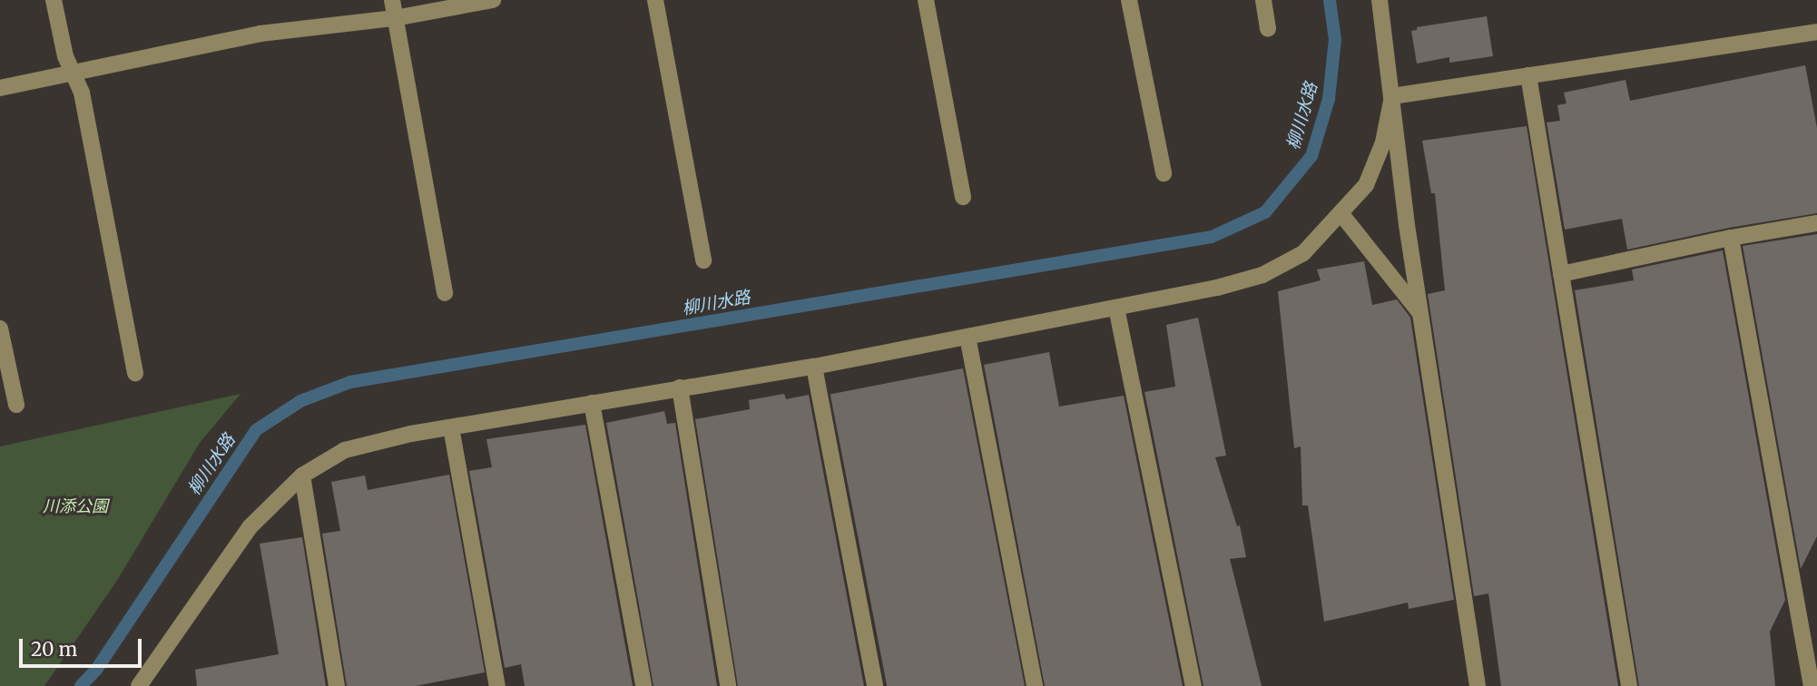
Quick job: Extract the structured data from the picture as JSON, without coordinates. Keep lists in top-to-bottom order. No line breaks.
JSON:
{"water":["柳川水路"],"parks":["川添公園"],"scale_bar":"20 m"}
